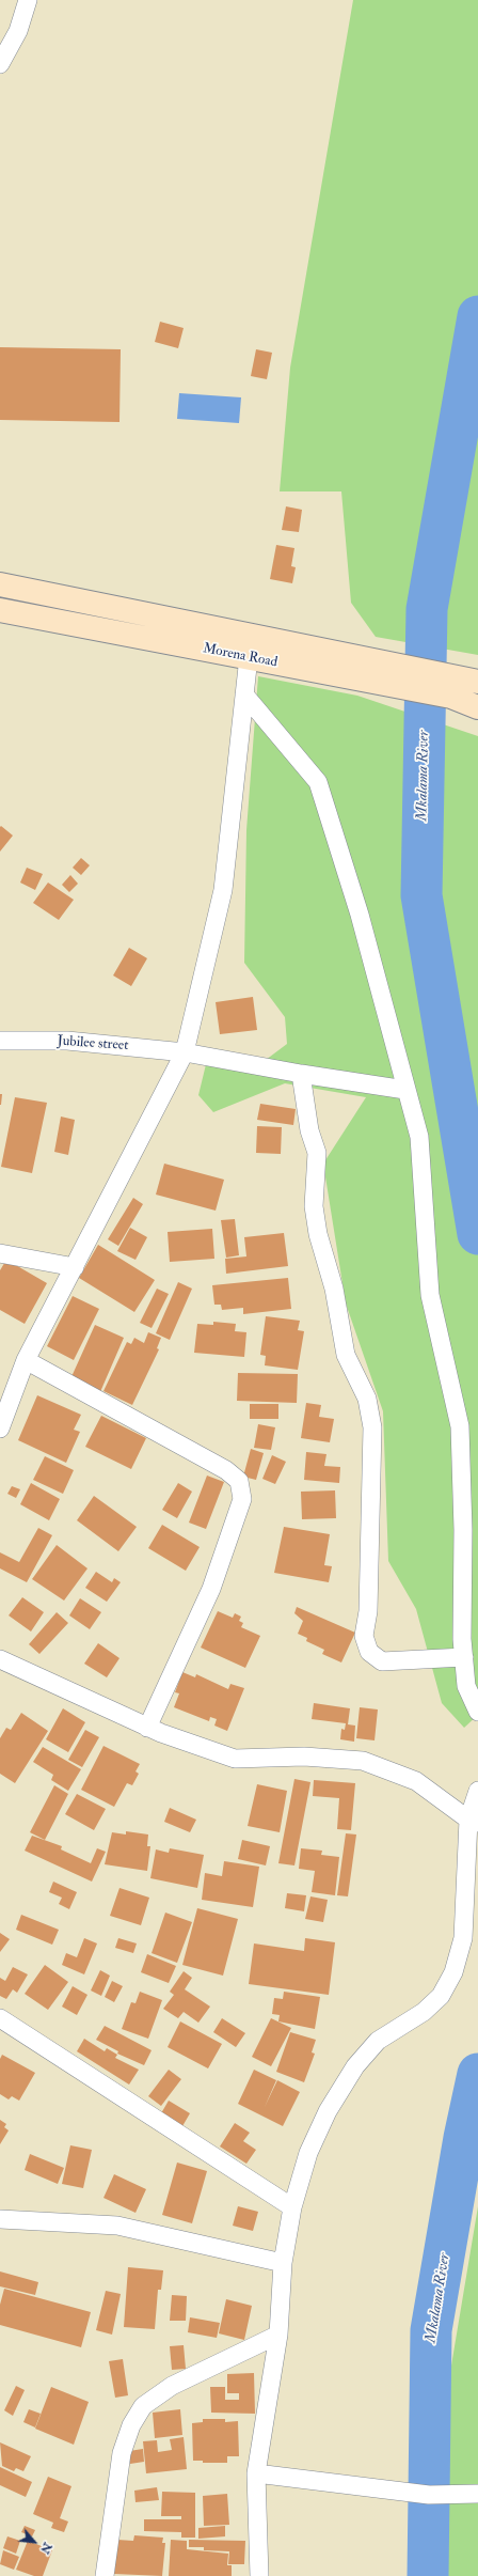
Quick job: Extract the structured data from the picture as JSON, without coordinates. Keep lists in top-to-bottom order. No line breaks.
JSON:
{"streets":{"main road":["Morena Road"],"street":["Jubilee street"]},"water":["Mkalama River"],"north":"bottom right"}
